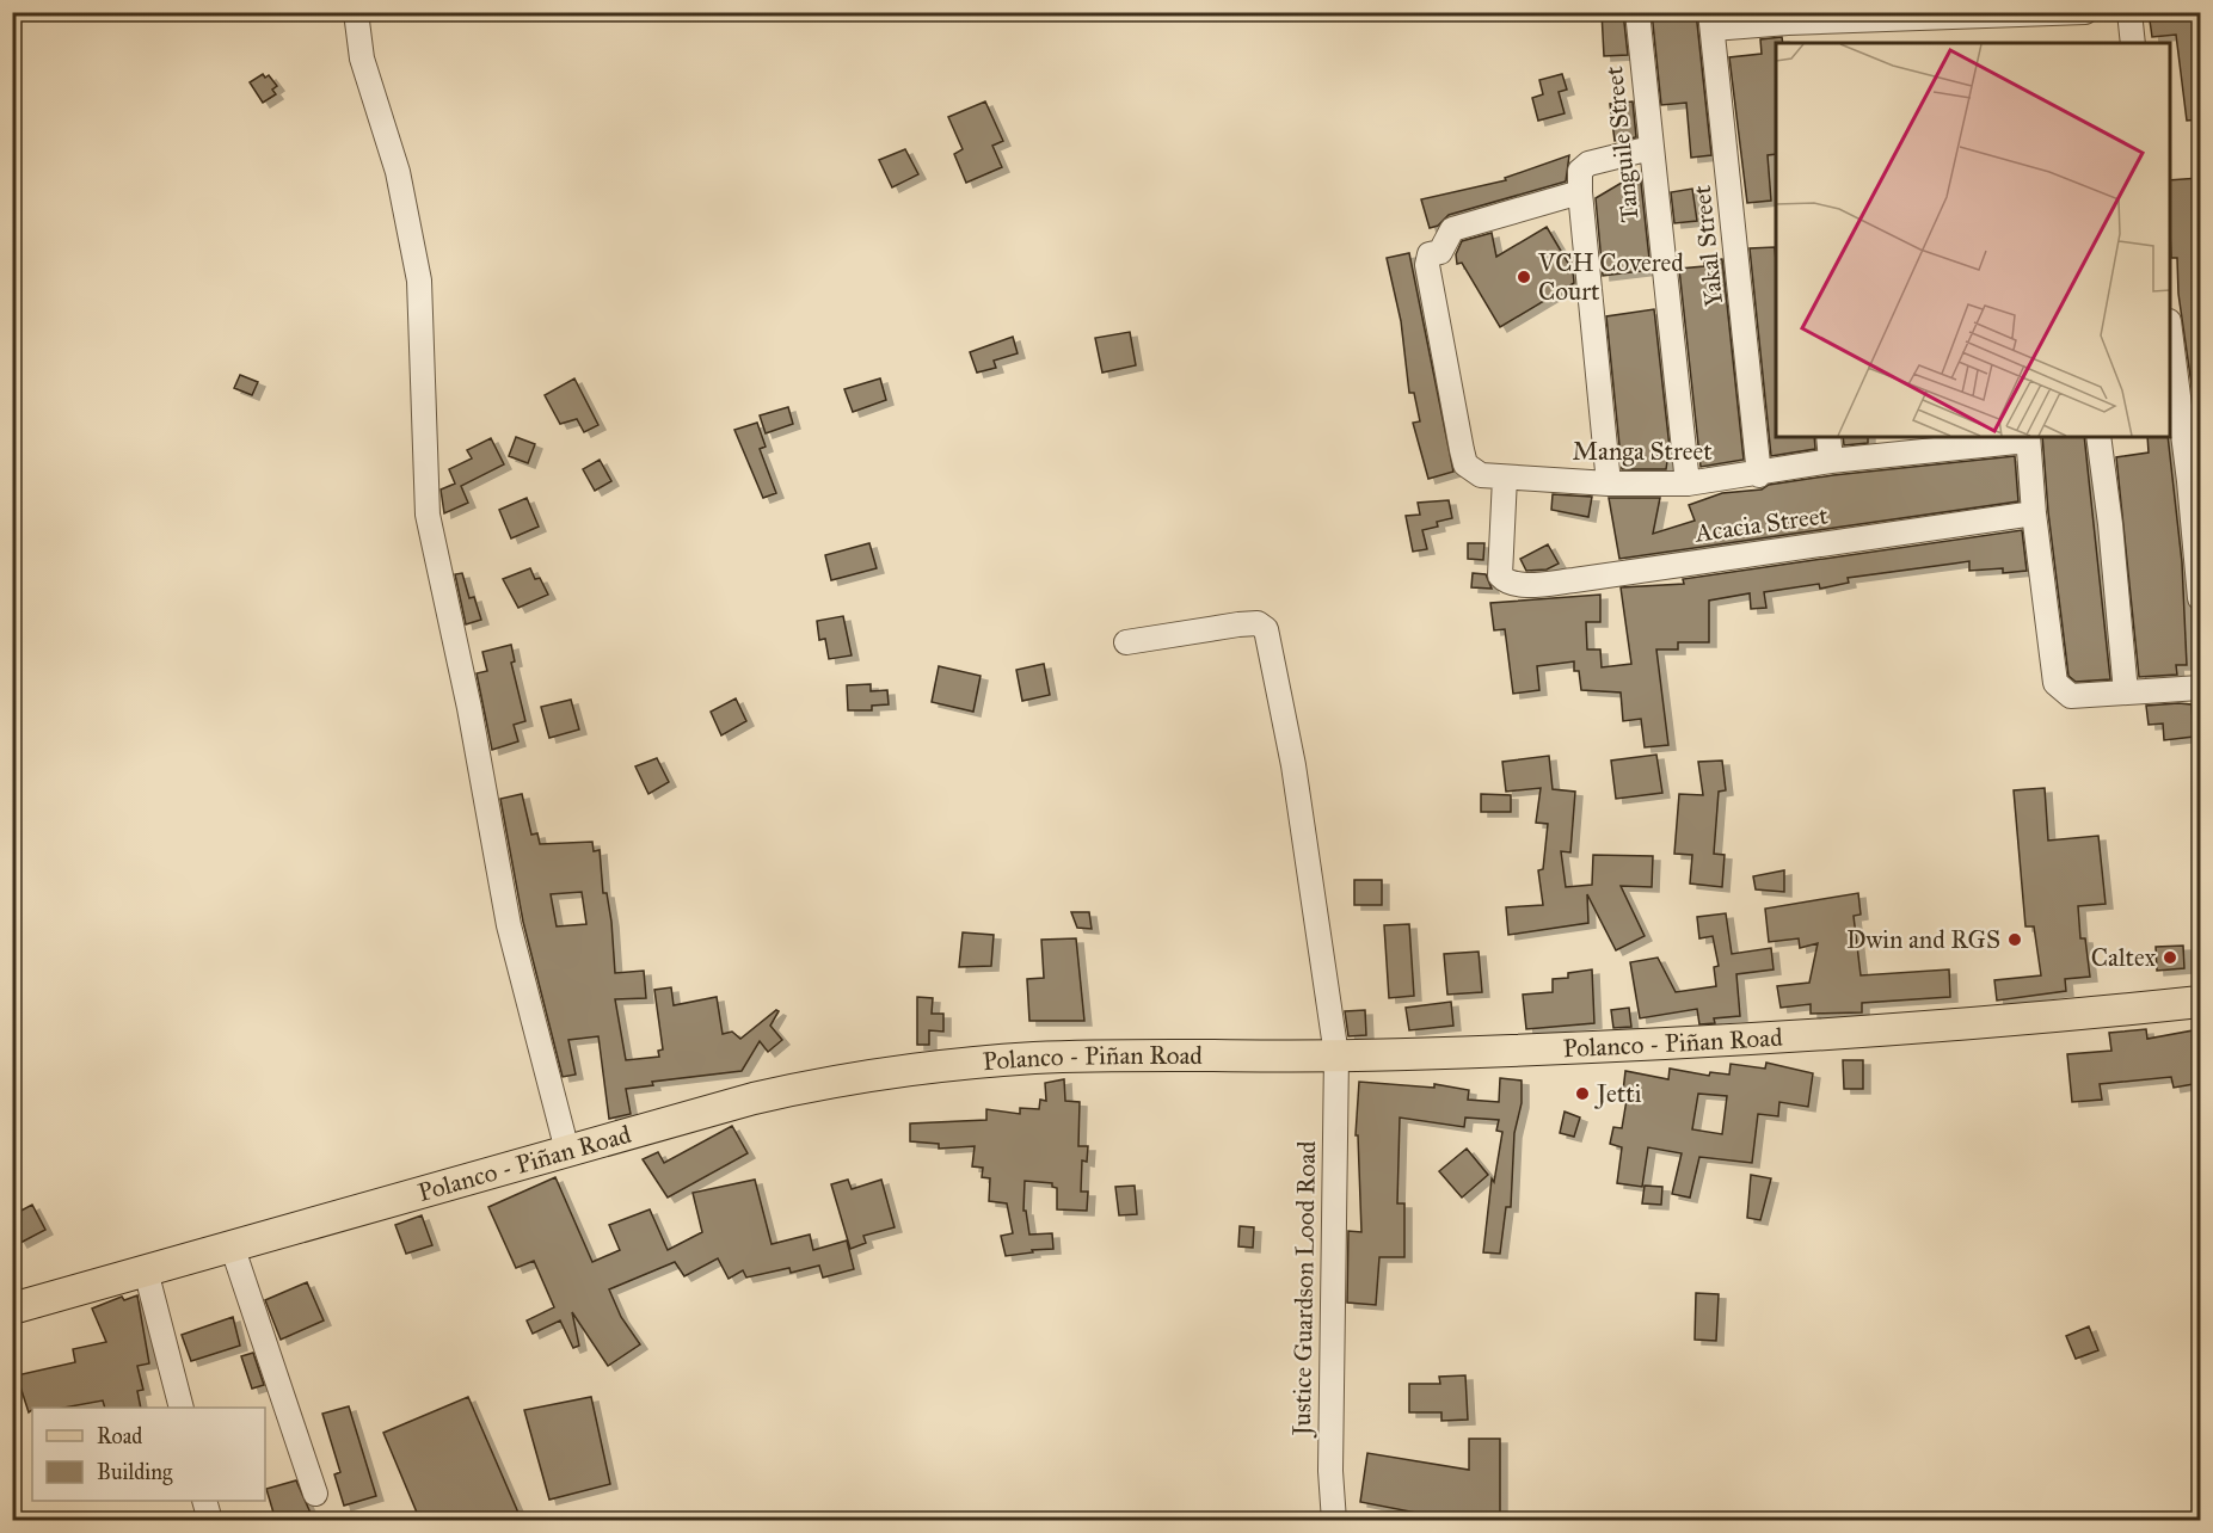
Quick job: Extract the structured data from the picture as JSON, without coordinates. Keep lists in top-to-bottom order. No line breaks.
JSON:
{"streets":{"main road":["Polanco - Piñan Road"],"street":["Tanguile Street","Yakal Street","Manga Street","Acacia Street","Justice Guardson Lood Road"]},"crossings":[["Tanguile Street","Manga Street"],["Yakal Street","Manga Street"],["Manga Street","Acacia Street"],["Polanco - Piñan Road","Justice Guardson Lood Road"]],"places":["VCH Covered Court","Dwin and RGS","Caltex","Jetti"],"legend":["Road","Building"]}
